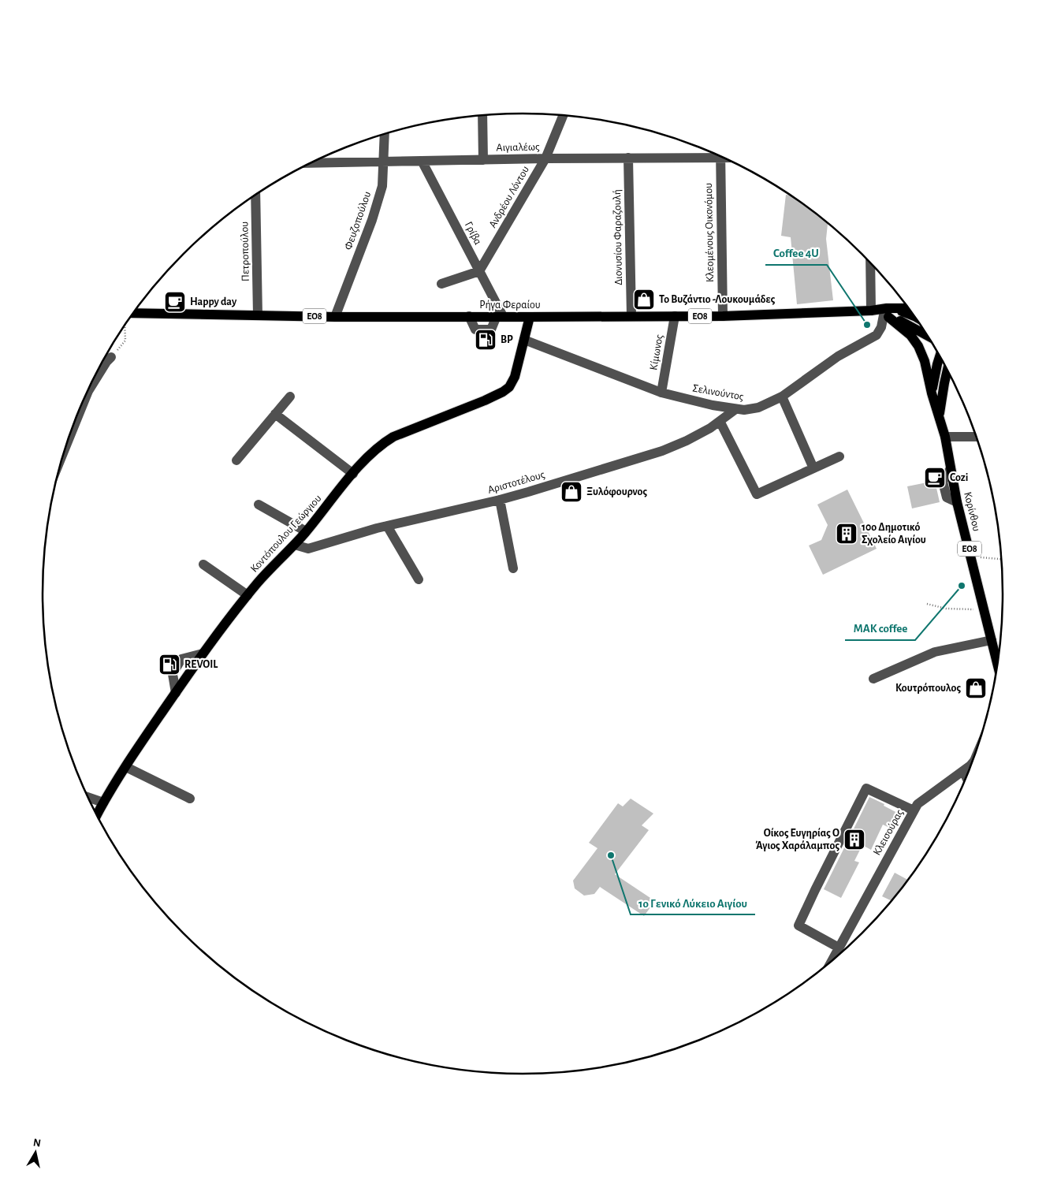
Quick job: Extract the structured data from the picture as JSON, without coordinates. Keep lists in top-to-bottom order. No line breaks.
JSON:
{"streets":{"main road":["Ρήγα Φεραίου","ΕΟ8","Κορίνθου","Κοντόπουλου Γεώργιου"],"street":["Αιγιαλέως","Ανδρέου Λόντου","Φευζοπούλου","Κλεομένους Οικονόμου","Γρίβα","Διονυσίου Φαραζουλή","Πετροπούλου","Κίμωνος","Σελινούντος","Αριστοτέλους","Κλεισούρας"]},"crossings":[["Αιγιαλέως","Ανδρέου Λόντου"],["Αιγιαλέως","Φευζοπούλου"],["Αιγιαλέως","Γρίβα"],["Αιγιαλέως","Διονυσίου Φαραζουλή"],["Ανδρέου Λόντου","Γρίβα"],["Φευζοπούλου","Ρήγα Φεραίου"],["Κλεομένους Οικονόμου","Ρήγα Φεραίου"],["Γρίβα","Ρήγα Φεραίου"],["Διονυσίου Φαραζουλή","Ρήγα Φεραίου"],["Πετροπούλου","Ρήγα Φεραίου"],["Ρήγα Φεραίου","ΕΟ8"],["Ρήγα Φεραίου","Κίμωνος"],["Ρήγα Φεραίου","Κοντόπουλου Γεώργιου"],["ΕΟ8","Σελινούντος"],["ΕΟ8","Κορίνθου"],["Κίμωνος","Σελινούντος"],["Σελινούντος","Αριστοτέλους"],["Σελινούντος","Κοντόπουλου Γεώργιου"],["Αριστοτέλους","Κοντόπουλου Γεώργιου"]],"places":{"shop":["Το Βυζάντιο -Λουκουμάδες","Ξυλόφουρνος","Κουτρόπουλος"],"cafe":["Happy day","Cozi"],"other":["Coffee 4U","ΜΑΚ coffee","1o Γενικό Λύκειο Αιγίου"],"fuel station":["BP","REVOIL"],"building":["10o Δημοτικό Σχολείο Αιγίου","Οίκος Ευγηρίας Ο Άγιος Χαράλαμπος"]},"north":"top"}
